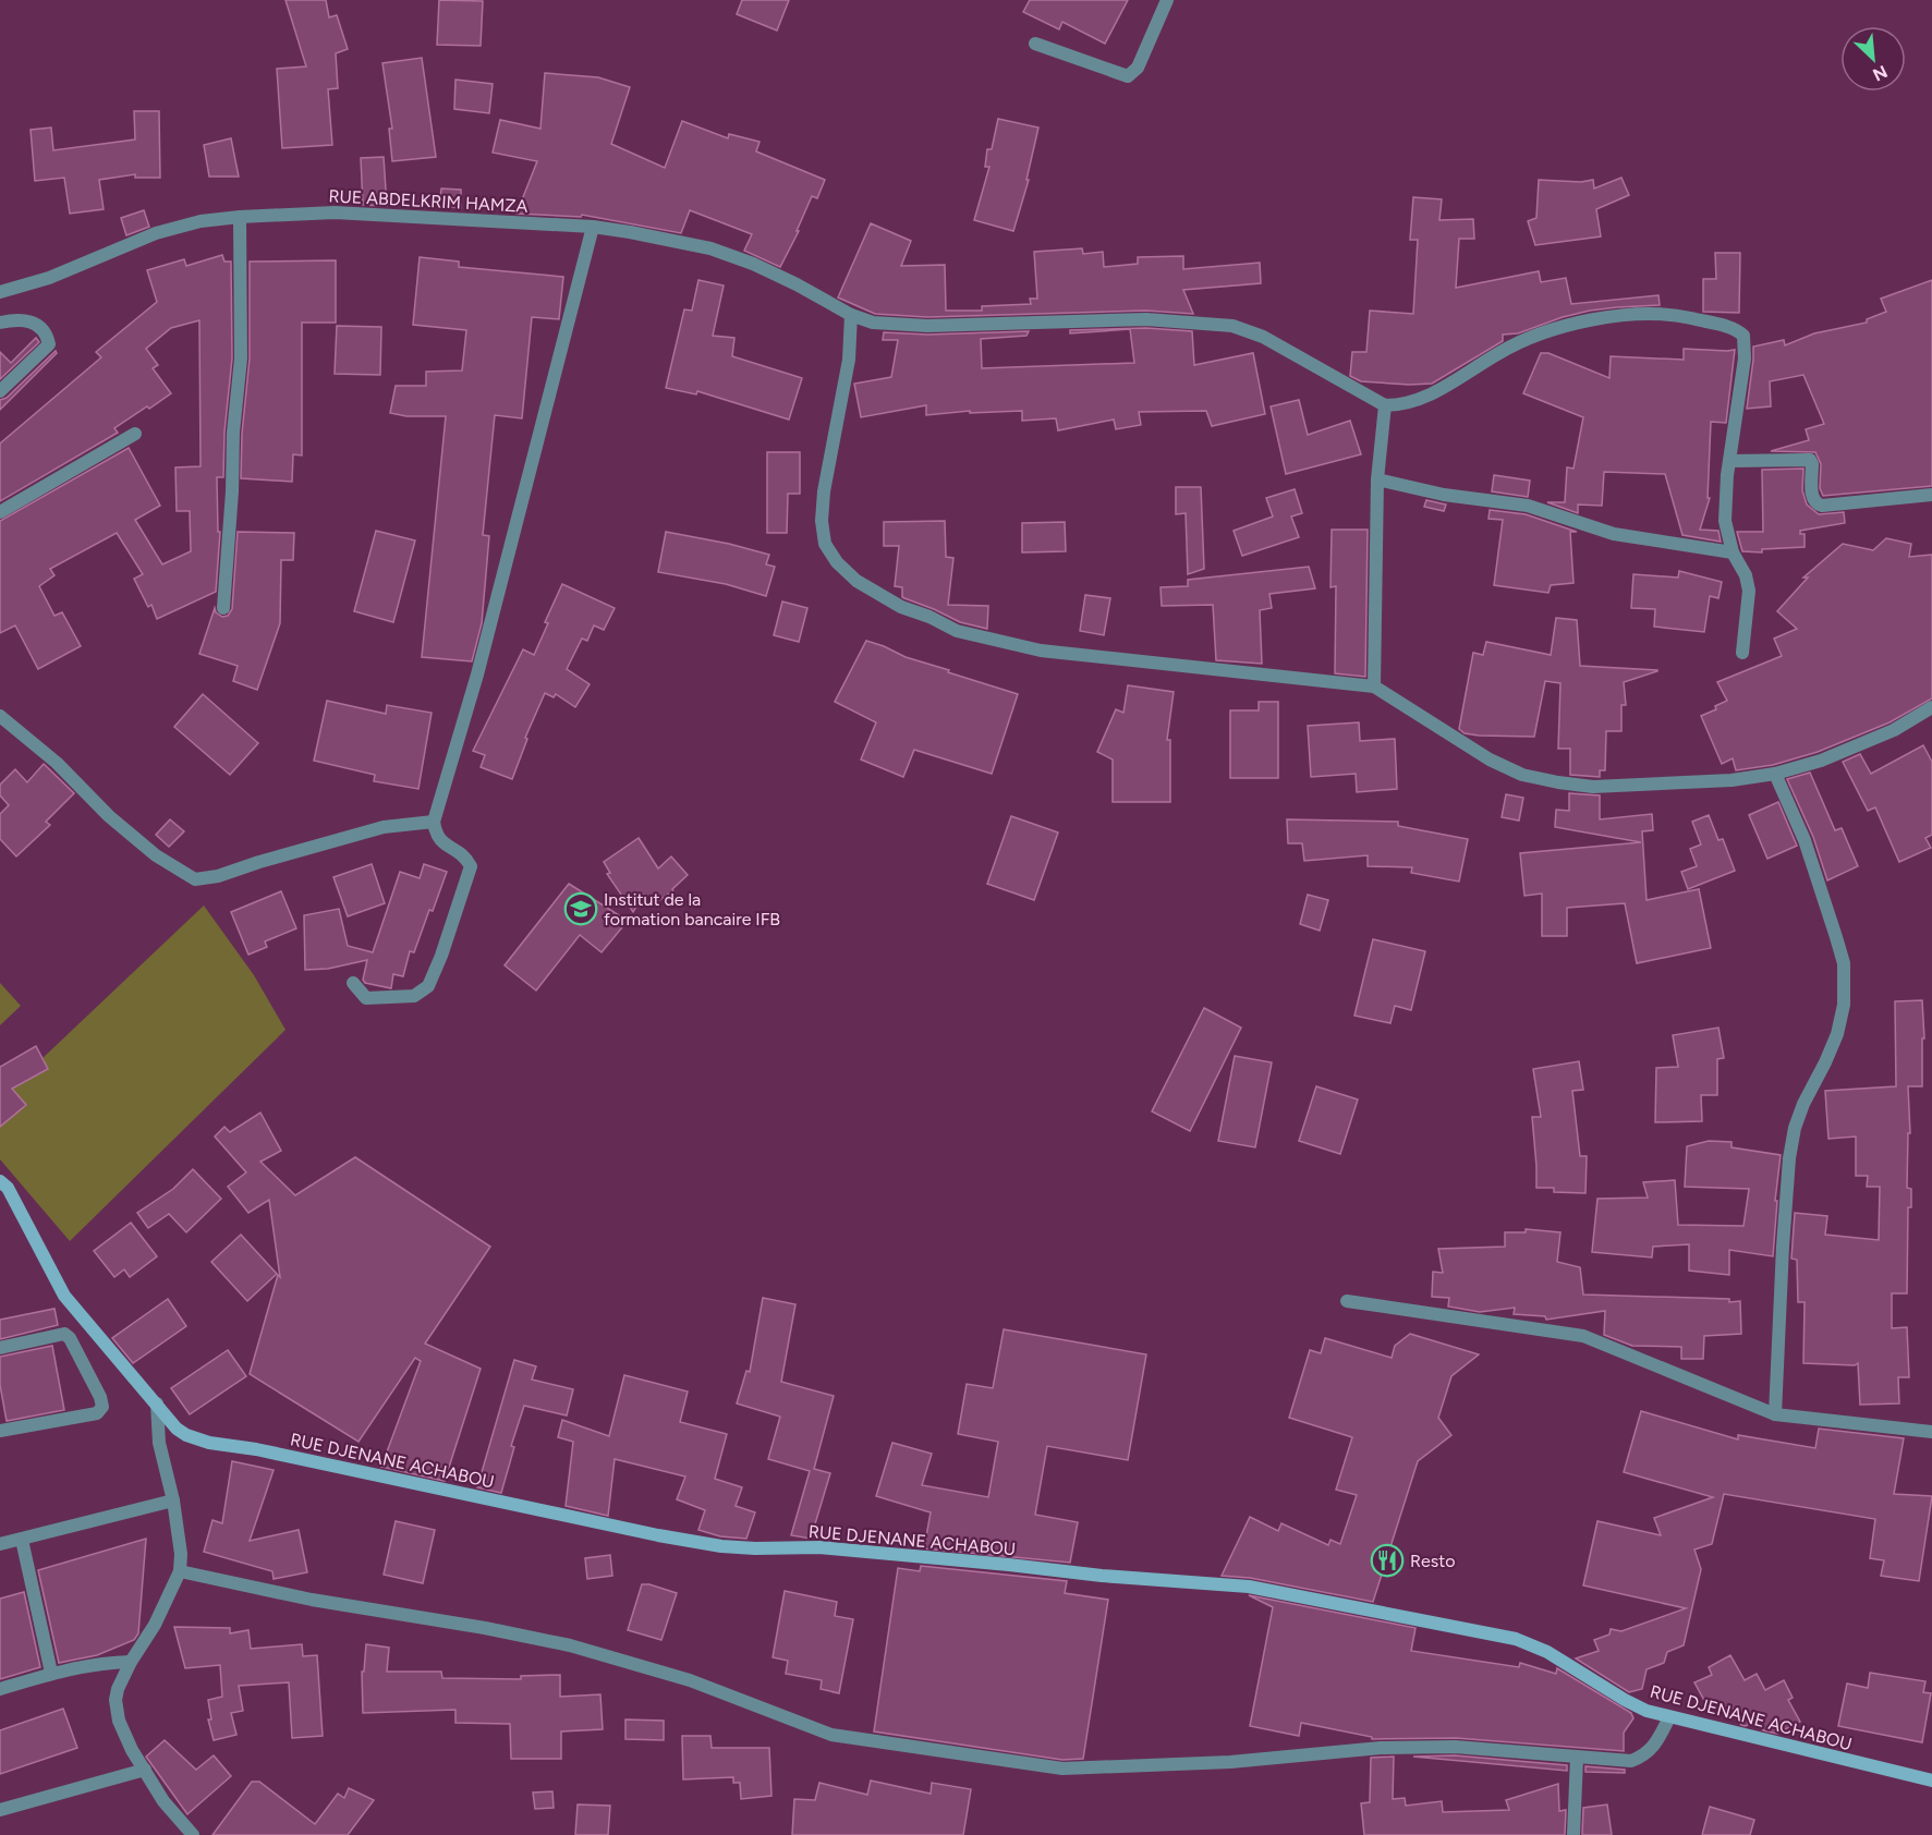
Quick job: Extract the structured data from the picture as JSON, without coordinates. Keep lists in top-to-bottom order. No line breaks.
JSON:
{"streets":{"main road":["RUE DJENANE ACHABOU"],"street":["RUE ABDELKRIM HAMZA"]},"places":{"school or university":["Institut de la formation bancaire IFB"],"restaurant":["Resto"]},"north":"bottom right"}
